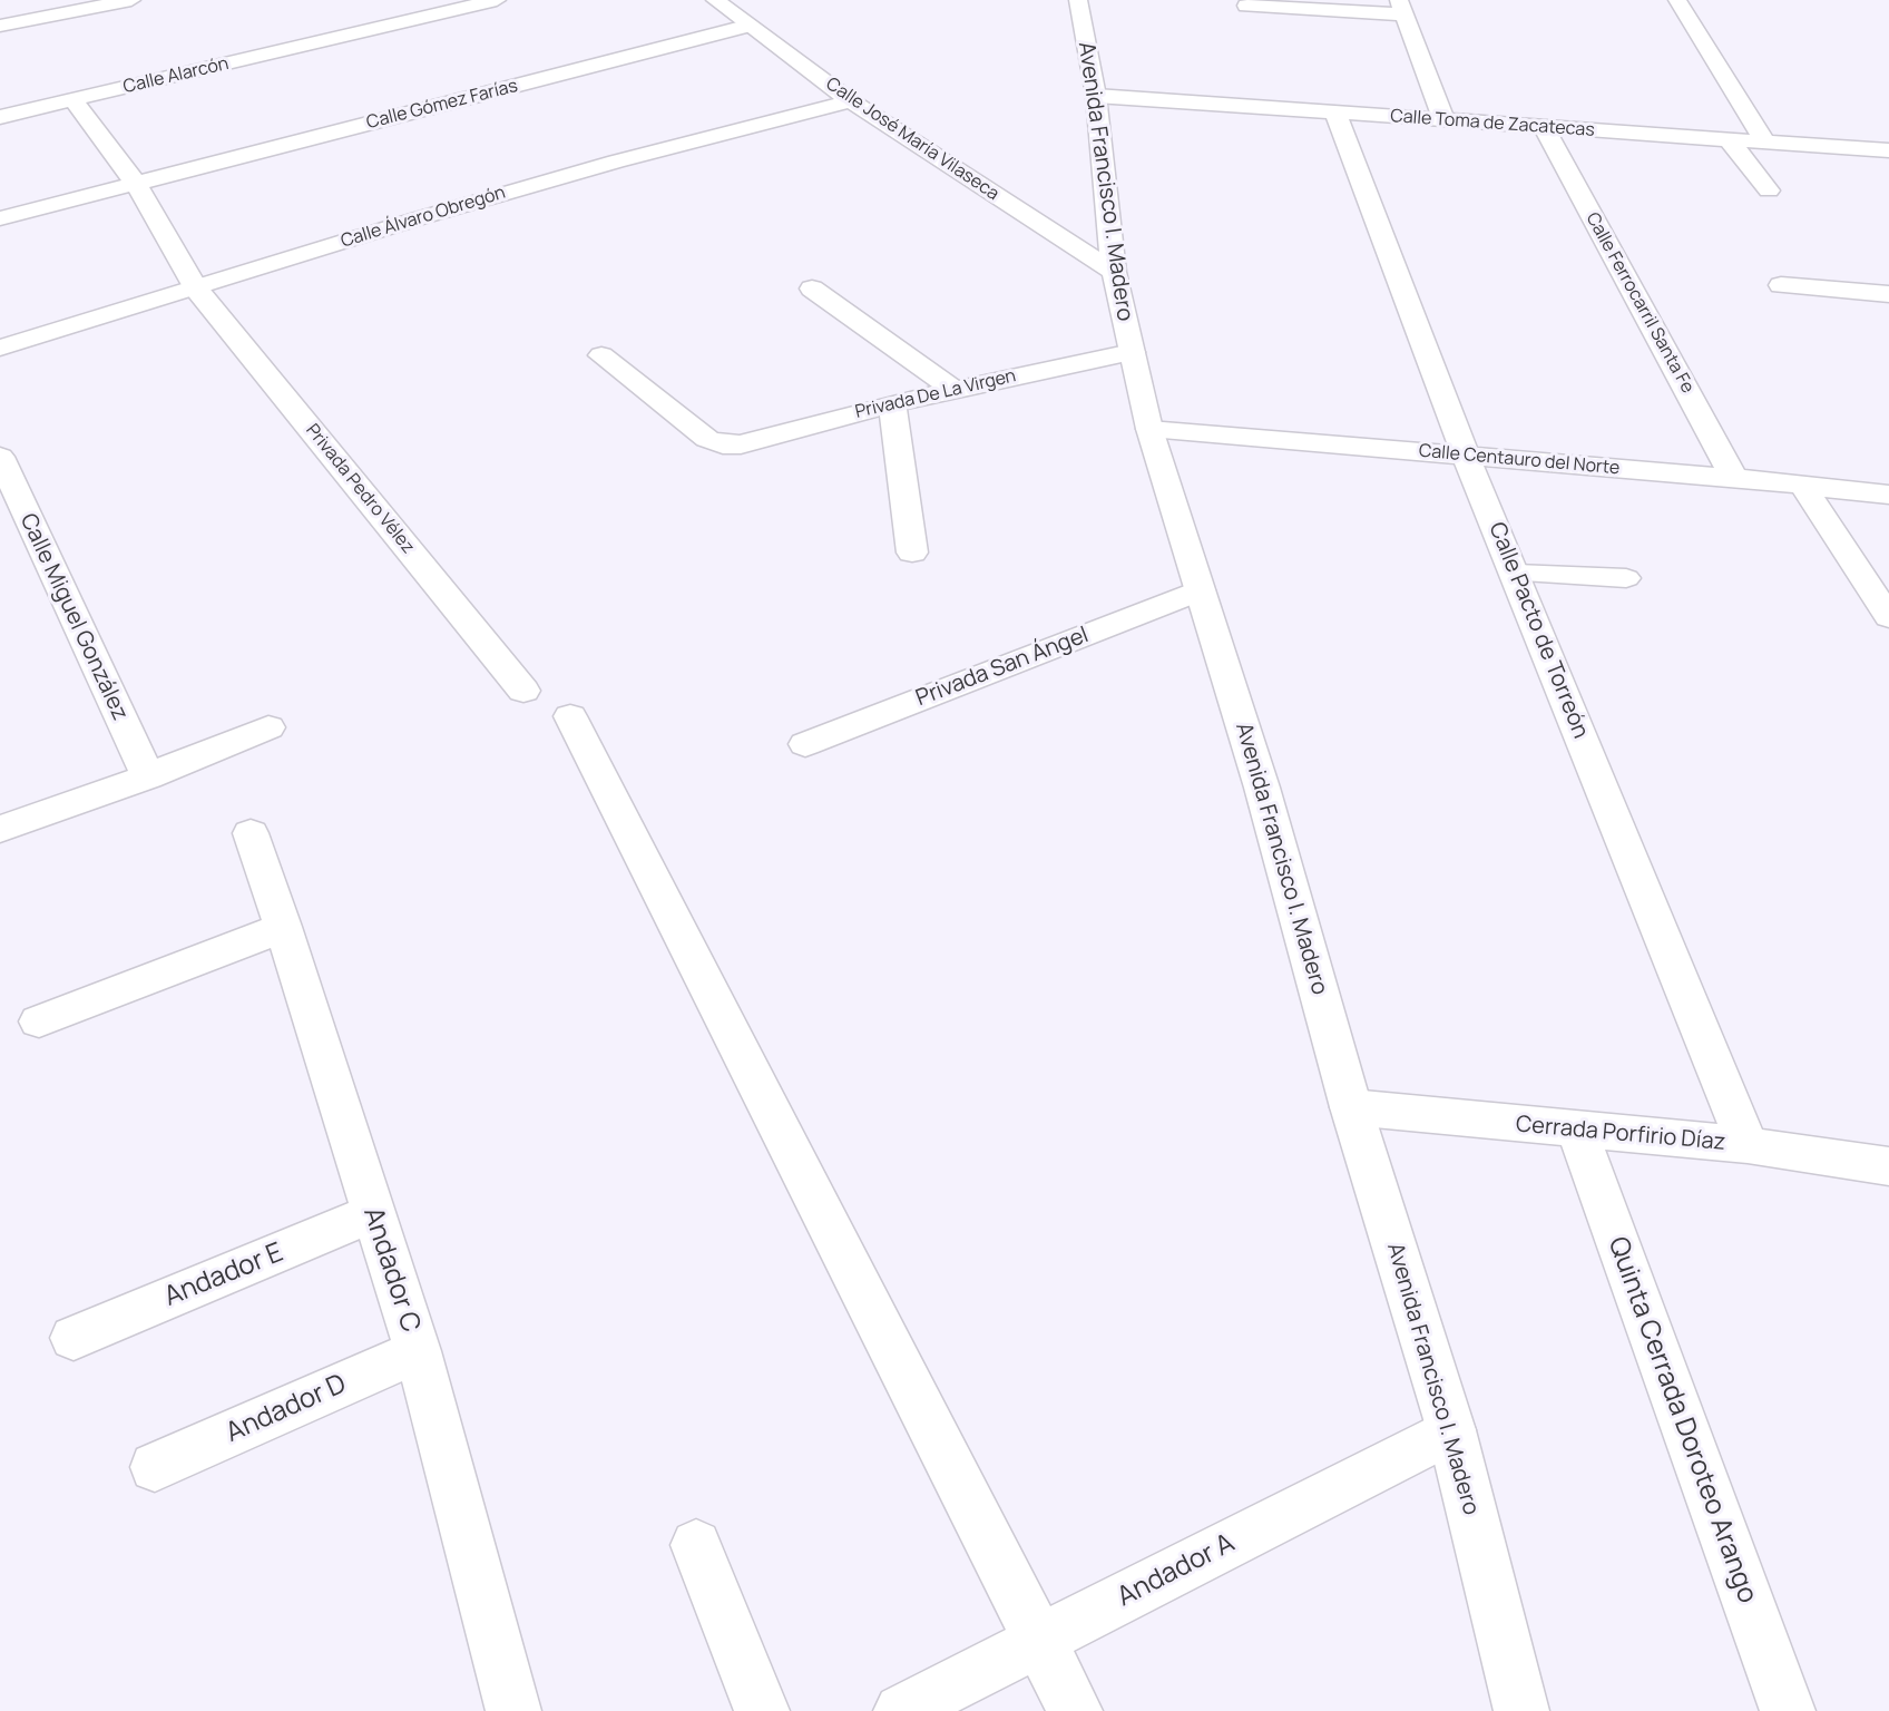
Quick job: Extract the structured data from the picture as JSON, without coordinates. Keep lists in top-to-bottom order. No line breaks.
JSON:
{"streets":{"street":["Calle Alarcón","Calle Gómez Farías","Calle Toma de Zacatecas","Calle José María Vilaseca","Avenida Francisco I. Madero","Calle Álvaro Obregón","Calle Ferrocarril Santa Fe","Privada De La Virgen","Calle Centauro del Norte","Privada Pedro Vélez","Calle Miguel González","Calle Pacto de Torreón","Privada San Ángel","Cerrada Porfirio Díaz","Andador C","Andador E","Andador D","Quinta Cerrada Doroteo Arango","Andador A"]},"crossings":[["Calle Gómez Farías","Calle José María Vilaseca"],["Calle Toma de Zacatecas","Avenida Francisco I. Madero"],["Calle Toma de Zacatecas","Calle Ferrocarril Santa Fe"],["Calle Toma de Zacatecas","Calle Pacto de Torreón"],["Calle José María Vilaseca","Avenida Francisco I. Madero"],["Calle José María Vilaseca","Calle Álvaro Obregón"],["Avenida Francisco I. Madero","Privada De La Virgen"],["Avenida Francisco I. Madero","Calle Centauro del Norte"],["Avenida Francisco I. Madero","Privada San Ángel"],["Avenida Francisco I. Madero","Cerrada Porfirio Díaz"],["Avenida Francisco I. Madero","Andador A"],["Calle Álvaro Obregón","Privada Pedro Vélez"],["Calle Ferrocarril Santa Fe","Calle Centauro del Norte"],["Calle Centauro del Norte","Calle Pacto de Torreón"],["Calle Pacto de Torreón","Cerrada Porfirio Díaz"],["Cerrada Porfirio Díaz","Quinta Cerrada Doroteo Arango"],["Andador C","Andador E"],["Andador C","Andador D"]]}
